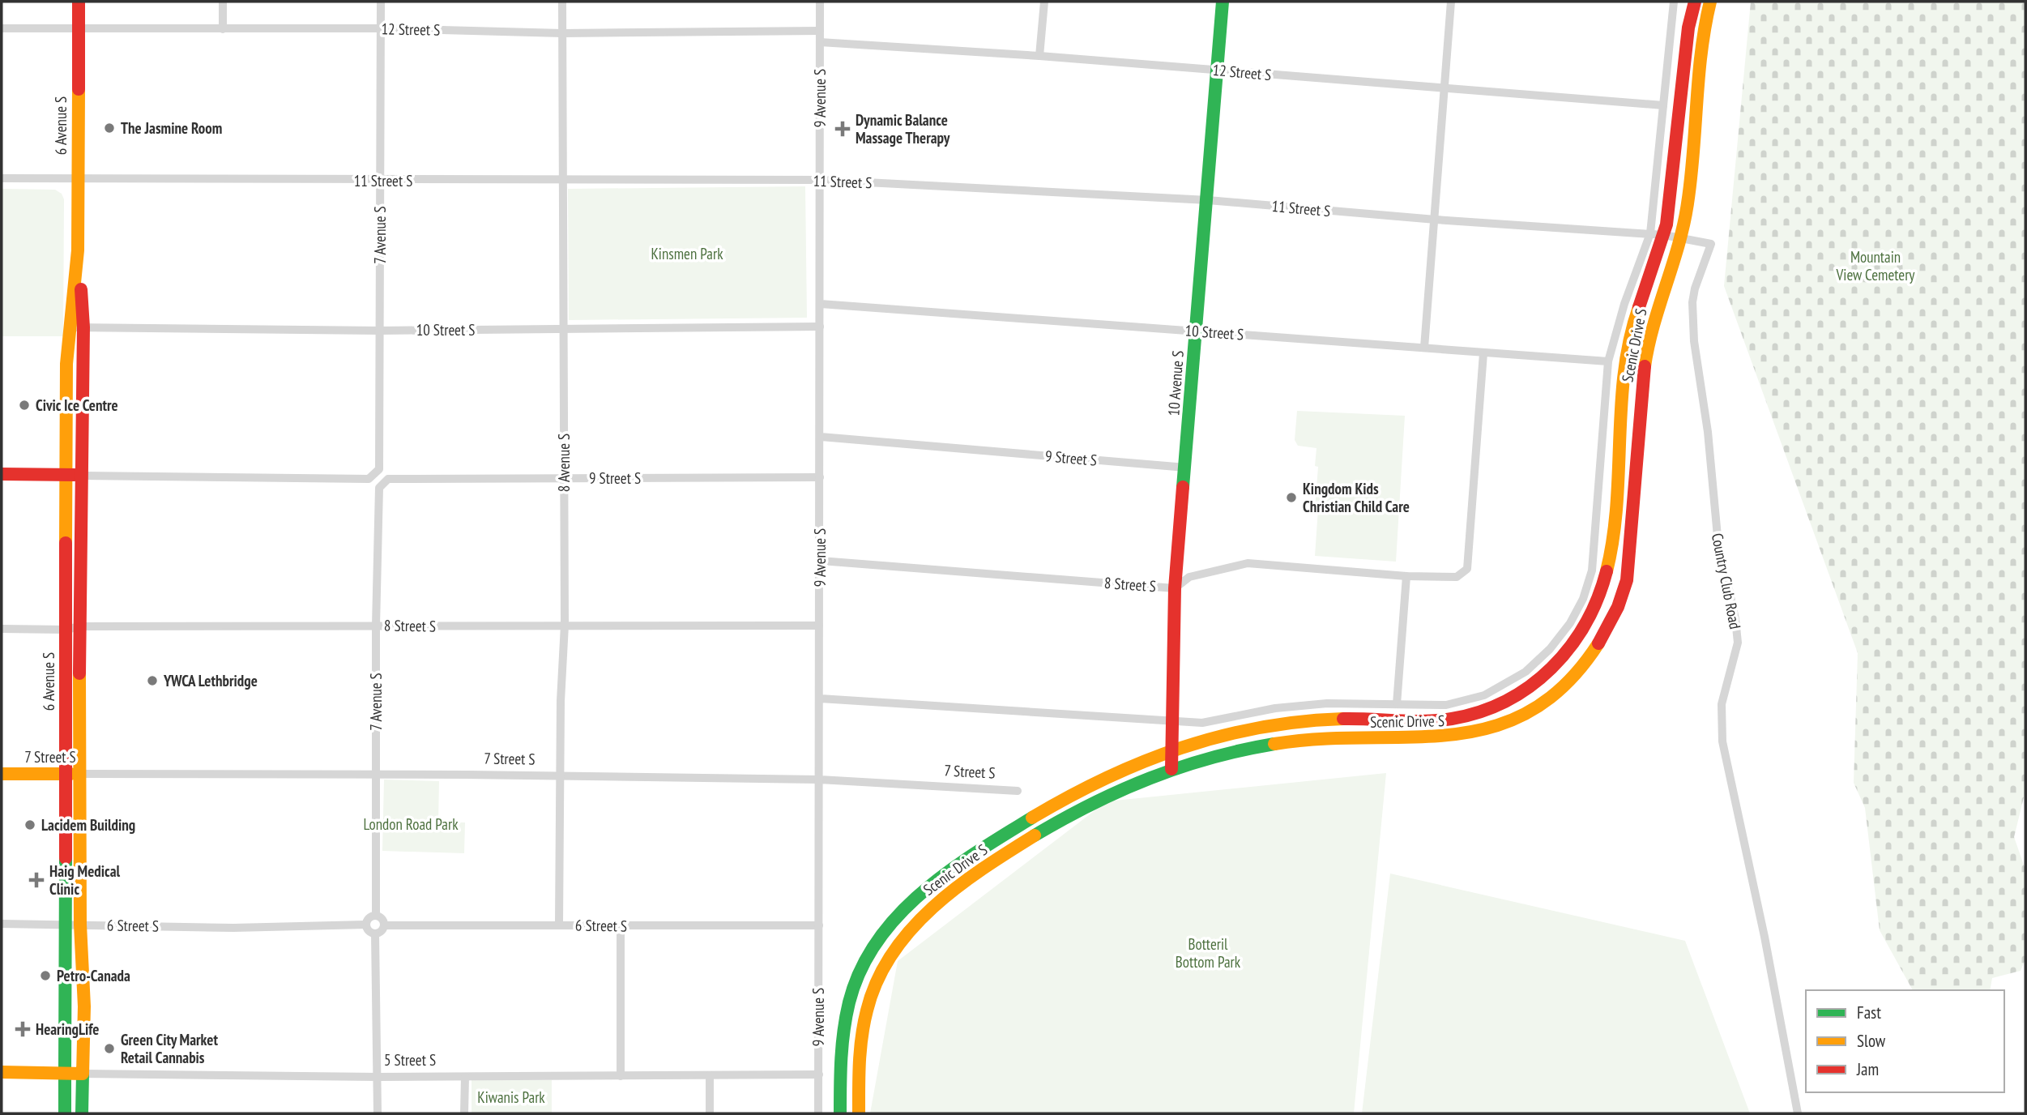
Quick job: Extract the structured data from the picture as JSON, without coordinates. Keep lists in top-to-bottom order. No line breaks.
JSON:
{"streets":{"main road":["6 Avenue S","Scenic Drive S","10 Avenue S","7 Street S","5 Street S"],"street":["12 Street S","9 Avenue S","11 Street S","7 Avenue S","10 Street S","9 Street S","8 Avenue S","Country Club Road","8 Street S","6 Street S"]},"crossings":[["12 Street S","9 Avenue S"],["12 Street S","6 Avenue S"],["12 Street S","7 Avenue S"],["12 Street S","Scenic Drive S"],["12 Street S","10 Avenue S"],["12 Street S","8 Avenue S"],["9 Avenue S","11 Street S"],["9 Avenue S","10 Street S"],["9 Avenue S","Scenic Drive S"],["9 Avenue S","9 Street S"],["9 Avenue S","8 Street S"],["9 Avenue S","7 Street S"],["9 Avenue S","6 Street S"],["9 Avenue S","5 Street S"],["6 Avenue S","11 Street S"],["6 Avenue S","7 Avenue S"],["6 Avenue S","10 Street S"],["6 Avenue S","8 Street S"],["6 Avenue S","7 Street S"],["6 Avenue S","6 Street S"],["6 Avenue S","5 Street S"],["11 Street S","7 Avenue S"],["11 Street S","Scenic Drive S"],["11 Street S","10 Avenue S"],["11 Street S","8 Avenue S"],["11 Street S","Country Club Road"],["7 Avenue S","10 Street S"],["7 Avenue S","9 Street S"],["7 Avenue S","8 Street S"],["7 Avenue S","7 Street S"],["7 Avenue S","6 Street S"],["10 Street S","Scenic Drive S"],["10 Street S","10 Avenue S"],["10 Street S","8 Avenue S"],["10 Street S","8 Street S"],["Scenic Drive S","10 Avenue S"],["Scenic Drive S","Country Club Road"],["10 Avenue S","9 Street S"],["10 Avenue S","8 Street S"],["9 Street S","8 Avenue S"],["8 Avenue S","8 Street S"],["8 Avenue S","7 Street S"],["8 Avenue S","6 Street S"]],"parks":["Kinsmen Park","Mountain View Cemetery","London Road Park","Botteril Bottom Park","Kiwanis Park"],"places":{"other":["The Jasmine Room","Civic Ice Centre","Kingdom Kids Christian Child Care","YWCA Lethbridge","Lacidem Building","Petro-Canada","Green City Market Retail Cannabis"],"health":["Dynamic Balance Massage Therapy","Haig Medical Clinic","HearingLife"]},"legend":["Fast","Slow","Jam"]}
